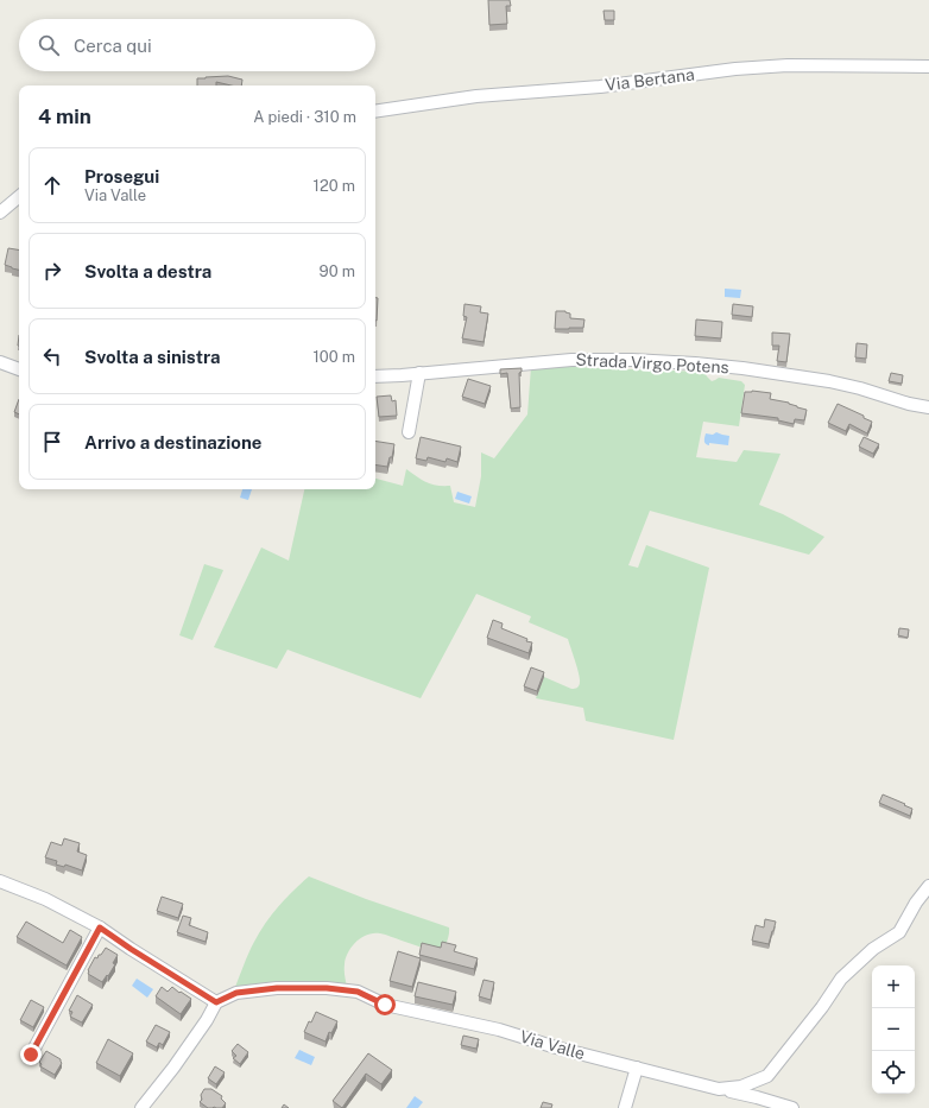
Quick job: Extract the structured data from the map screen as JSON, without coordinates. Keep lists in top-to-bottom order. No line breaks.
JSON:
{"streets":{"street":["Via Bertana","Strada Virgo Potens","Via Valle"]},"page":{"search":"Cerca qui","heading":["4 min","A piedi · 310 m"],"list":[["Prosegui","Via Valle","120 m"],["Svolta a destra","90 m"],["Svolta a sinistra","100 m"],"Arrivo a destinazione"],"map_buttons":["+","−"]}}
